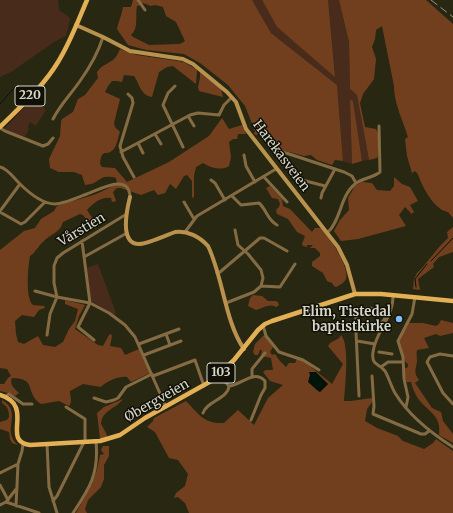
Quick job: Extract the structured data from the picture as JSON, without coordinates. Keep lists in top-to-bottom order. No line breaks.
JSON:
{"streets":{"main road":["220","103","Øbergveien"],"street":["Harekasveien","Vårstien"]},"crossings":[["220","Harekasveien"]],"places":["Elim, Tistedal baptistkirke"]}
